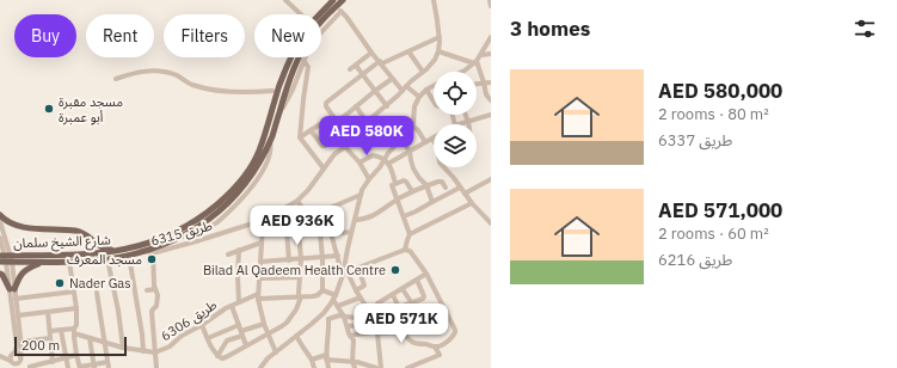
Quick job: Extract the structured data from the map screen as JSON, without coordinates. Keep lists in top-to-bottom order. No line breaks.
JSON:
{"streets":{"main road":["شارع الشيخ سلمان"],"street":["طريق 6315","طريق 6306"]},"crossings":[["طريق 6315","شارع الشيخ سلمان"]],"places":["مسجد مقبرة أبو عمبرة","مسجد المعرف","Bilad Al Qadeem Health Centre","Nader Gas"],"scale_bar":"200 m","page":{"heading":"3 homes","chip":["Buy","Rent","Filters","New"],"list":[{"name":"AED 580,000","note":"2 rooms · 80 m² · طريق 6337"},{"name":"AED 571,000","note":"2 rooms · 60 m² · طريق 6216"}],"price":["AED 580K","AED 936K","AED 571K"],"scale":"200 m"}}
